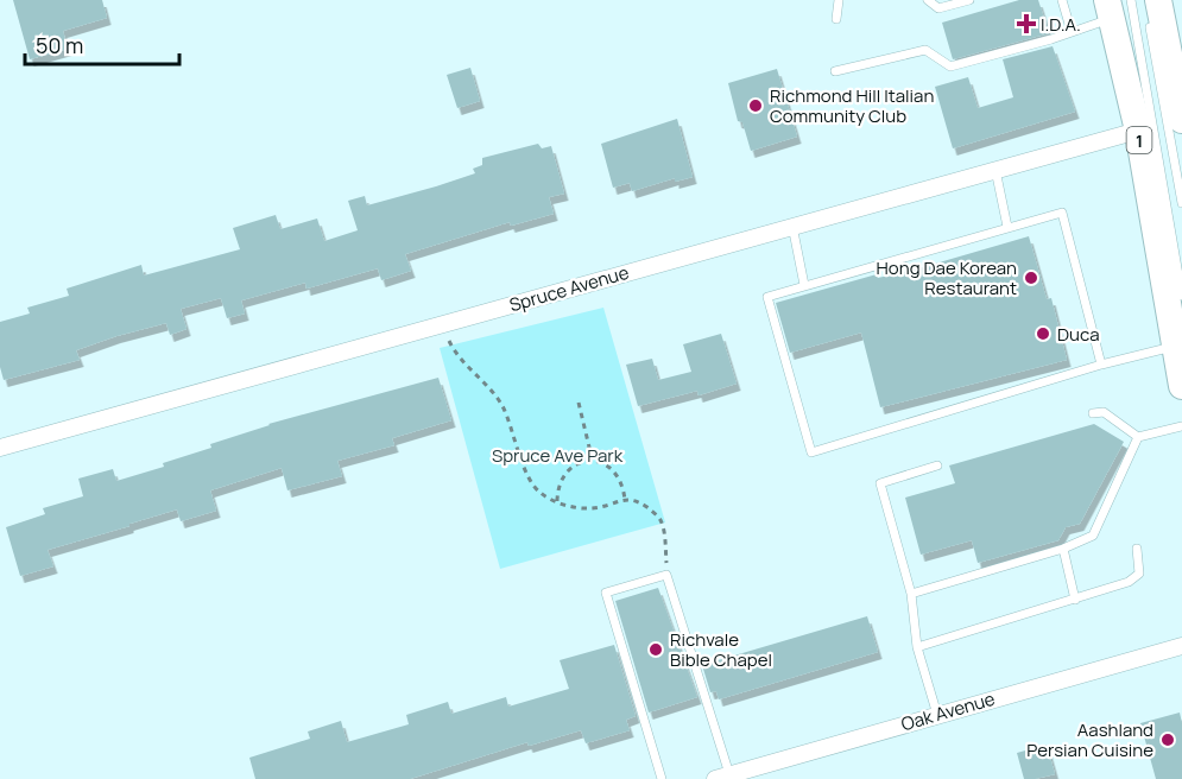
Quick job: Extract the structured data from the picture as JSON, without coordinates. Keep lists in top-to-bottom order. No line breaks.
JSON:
{"streets":{"main road":["1"],"street":["Spruce Avenue","Oak Avenue"]},"crossings":[["1","Spruce Avenue"]],"parks":["Spruce Ave Park"],"places":{"health":["I.D.A."],"other":["Richmond Hill Italian Community Club","Hong Dae Korean Restaurant","Duca","Richvale Bible Chapel","Aashland Persian Cuisine"]},"scale_bar":"50 m"}
